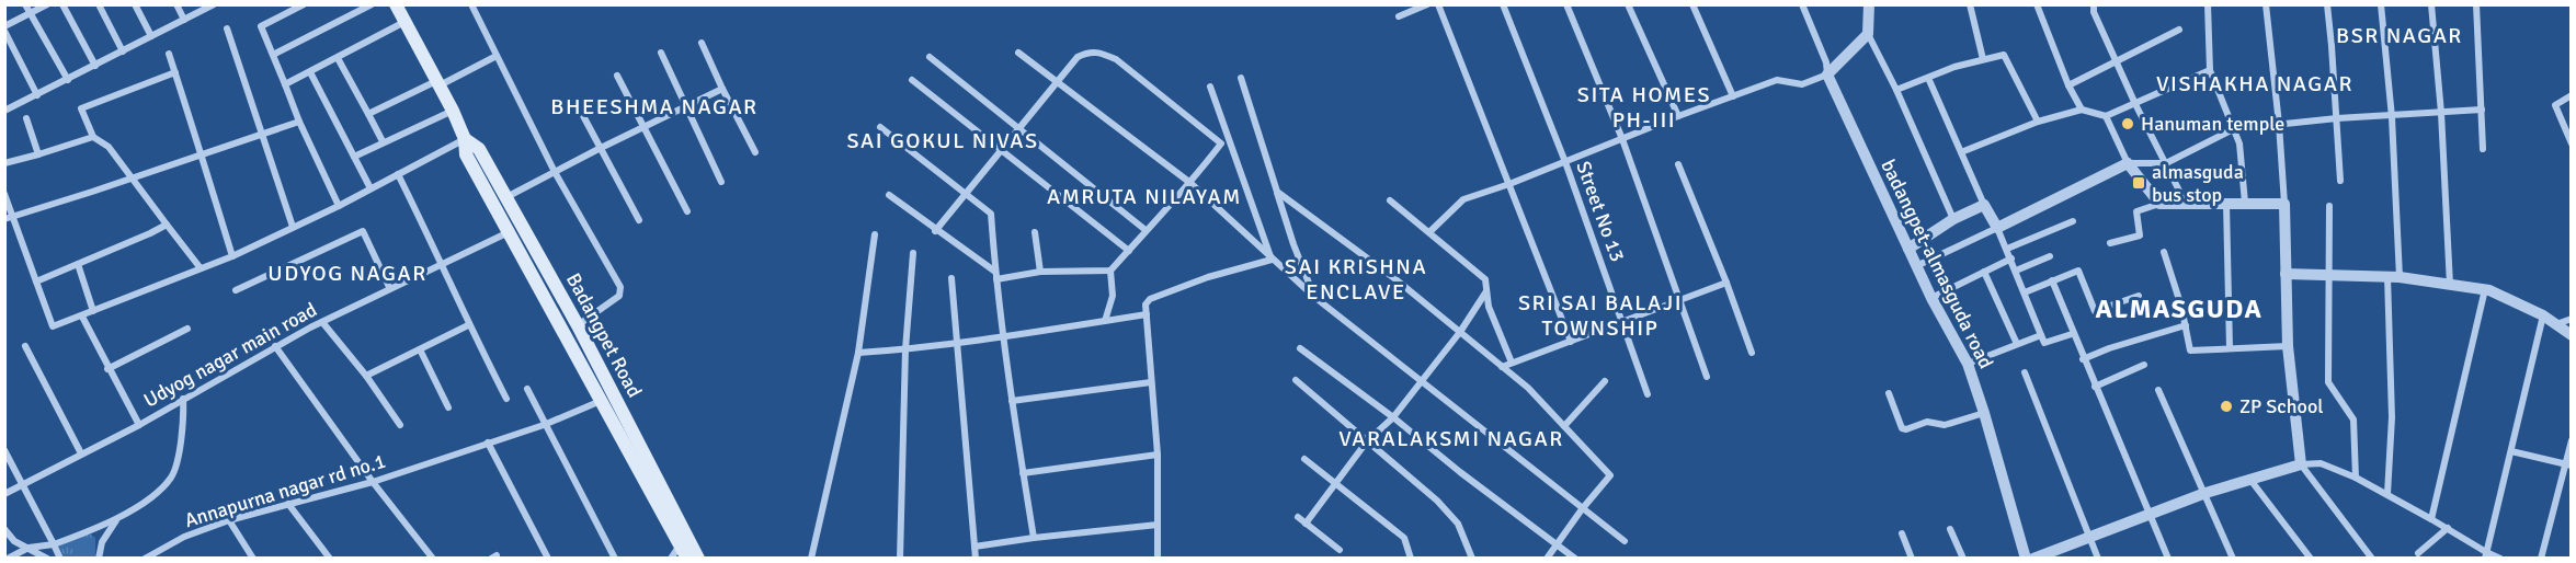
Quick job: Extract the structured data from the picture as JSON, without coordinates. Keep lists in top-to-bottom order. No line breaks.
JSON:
{"streets":{"main road":["Badangpet Road"],"street":["Street No 13","badangpet-almasguda road","Udyog nagar main road","Annapurna nagar rd no.1"]},"crossings":[["Badangpet Road","Udyog nagar main road"],["Badangpet Road","Annapurna nagar rd no.1"]],"districts":["BSR NAGAR","VISHAKHA NAGAR","SITA HOMES PH-III","BHEESHMA NAGAR","SAI GOKUL NIVAS","AMRUTA NILAYAM","SAI KRISHNA ENCLAVE","UDYOG NAGAR","SRI SAI BALAJI TOWNSHIP","ALMASGUDA","VARALAKSMI NAGAR"],"places":{"other":["Hanuman temple","ZP School"],"transit":["almasguda bus stop"]}}
